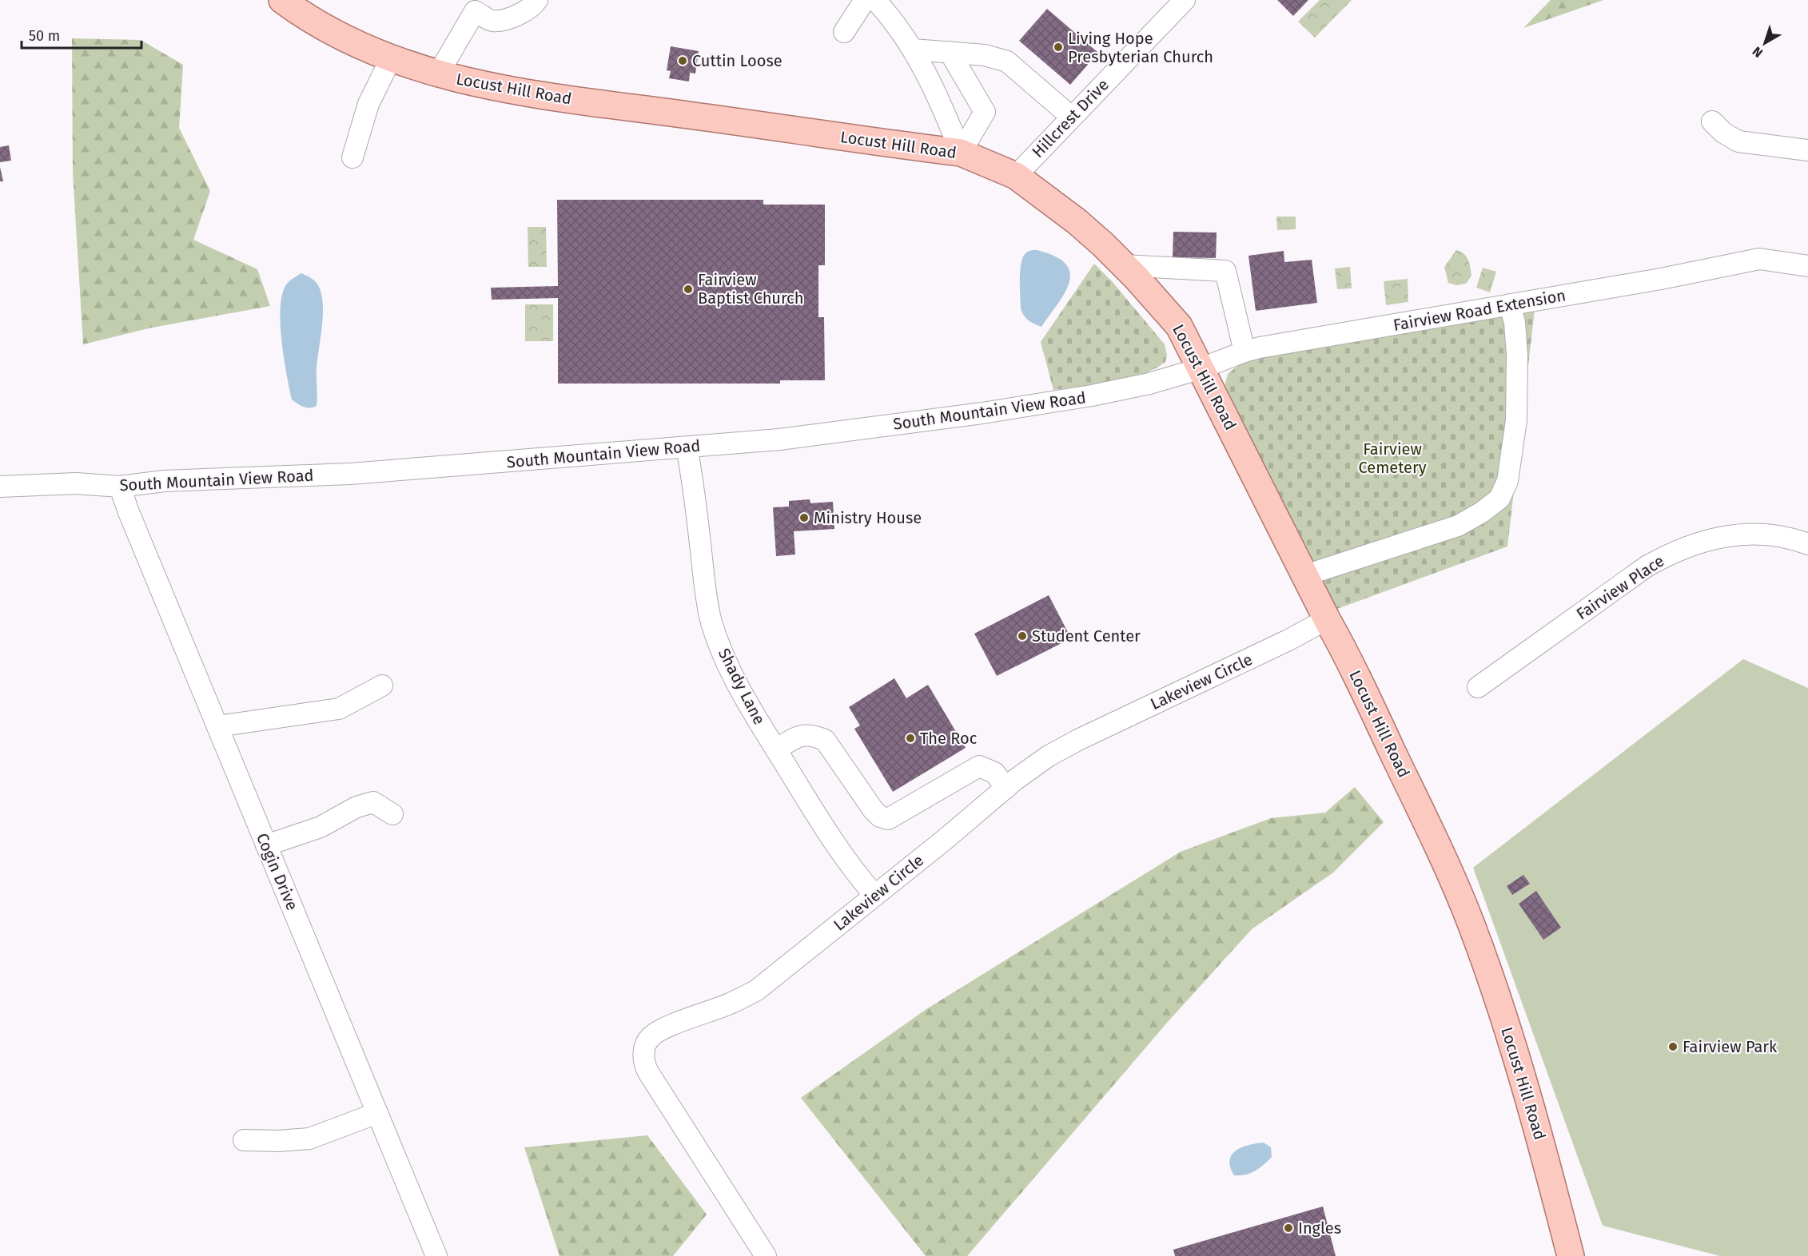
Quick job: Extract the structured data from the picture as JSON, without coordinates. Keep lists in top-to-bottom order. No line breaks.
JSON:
{"streets":{"main road":["Locust Hill Road"],"street":["Hillcrest Drive","Fairview Road Extension","South Mountain View Road","Fairview Place","Lakeview Circle","Shady Lane","Cogin Drive"]},"crossings":[["Locust Hill Road","Hillcrest Drive"],["Locust Hill Road","Fairview Road Extension"],["Locust Hill Road","South Mountain View Road"],["Locust Hill Road","Lakeview Circle"],["Fairview Road Extension","South Mountain View Road"],["South Mountain View Road","Shady Lane"],["South Mountain View Road","Cogin Drive"],["Lakeview Circle","Shady Lane"]],"parks":["Fairview Cemetery"],"places":["Living Hope Presbyterian Church","Cuttin Loose","Fairview Baptist Church","Ministry House","Student Center","The Roc","Fairview Park","Ingles"],"scale_bar":"50 m","north":"bottom left"}
